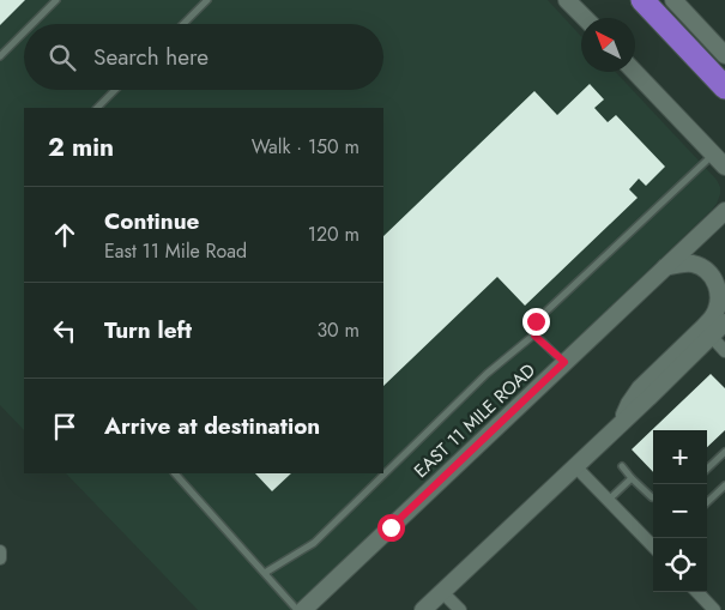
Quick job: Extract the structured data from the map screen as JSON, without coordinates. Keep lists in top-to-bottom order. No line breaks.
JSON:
{"streets":{"main road":["EAST 11 MILE ROAD"]},"north":"top left","page":{"search":"Search here","heading":["2 min","Walk · 150 m"],"list":[["Continue","East 11 Mile Road","120 m"],["Turn left","30 m"],"Arrive at destination"],"map_buttons":["+","−"]}}
